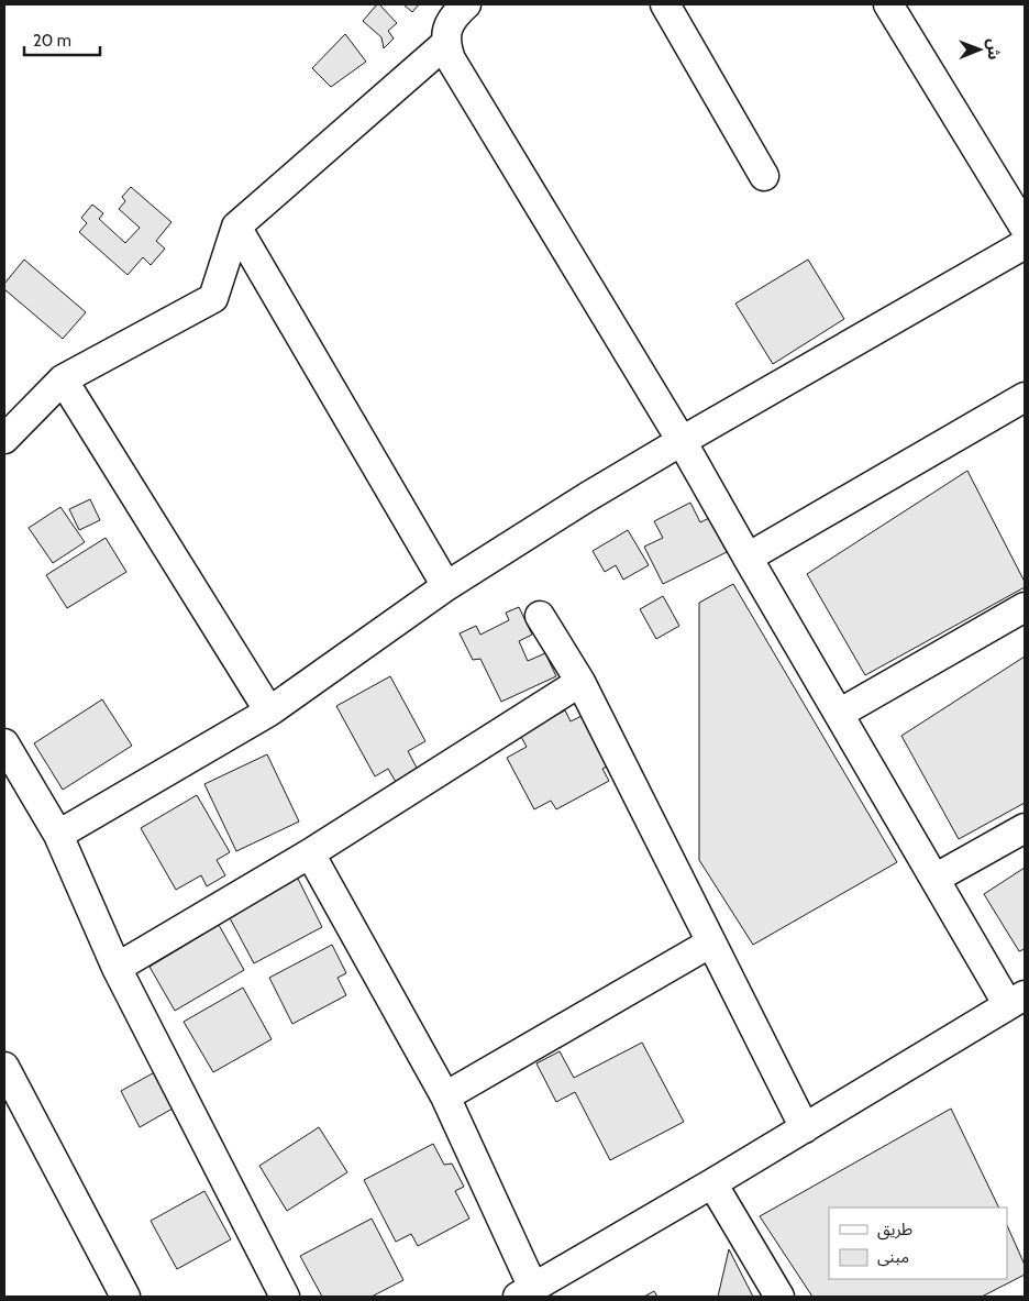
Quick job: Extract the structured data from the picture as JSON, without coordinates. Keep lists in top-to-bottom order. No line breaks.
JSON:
{"legend":["طريق","مبنى"],"scale_bar":"20 m","north":"right"}
